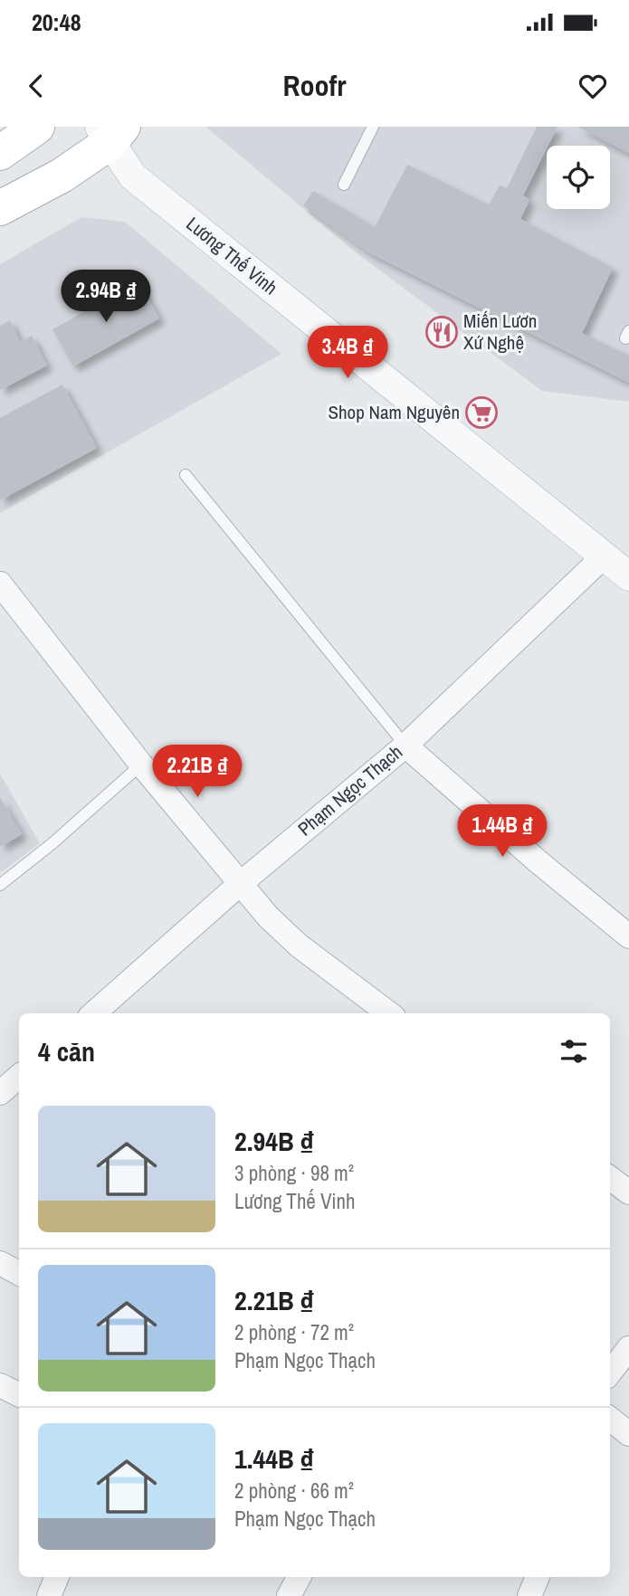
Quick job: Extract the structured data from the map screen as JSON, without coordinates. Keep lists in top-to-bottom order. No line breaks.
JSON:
{"streets":{"street":["Lương Thế Vinh","Phạm Ngọc Thạch"]},"crossings":[["Lương Thế Vinh","Phạm Ngọc Thạch"]],"places":{"restaurant":["Miến Lươn Xứ Nghệ"],"supermarket":["Shop Nam Nguyên"]},"page":{"status":"20:48","header":"Roofr","price":["2.94B ₫","3.4B ₫","2.21B ₫","1.44B ₫"],"heading":"4 căn","list":[{"name":"2.94B ₫","note":"3 phòng · 98 m² · Lương Thế Vinh"},{"name":"2.21B ₫","note":"2 phòng · 72 m² · Phạm Ngọc Thạch"},{"name":"1.44B ₫","note":"2 phòng · 66 m² · Phạm Ngọc Thạch"}]}}
